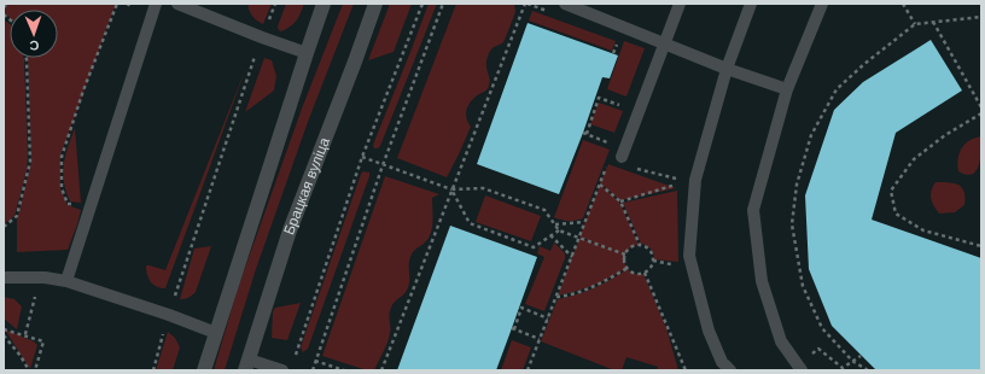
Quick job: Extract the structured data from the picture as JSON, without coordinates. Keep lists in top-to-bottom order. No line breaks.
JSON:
{"streets":{"street":["Брацкая вуліца"]},"north":"bottom"}
